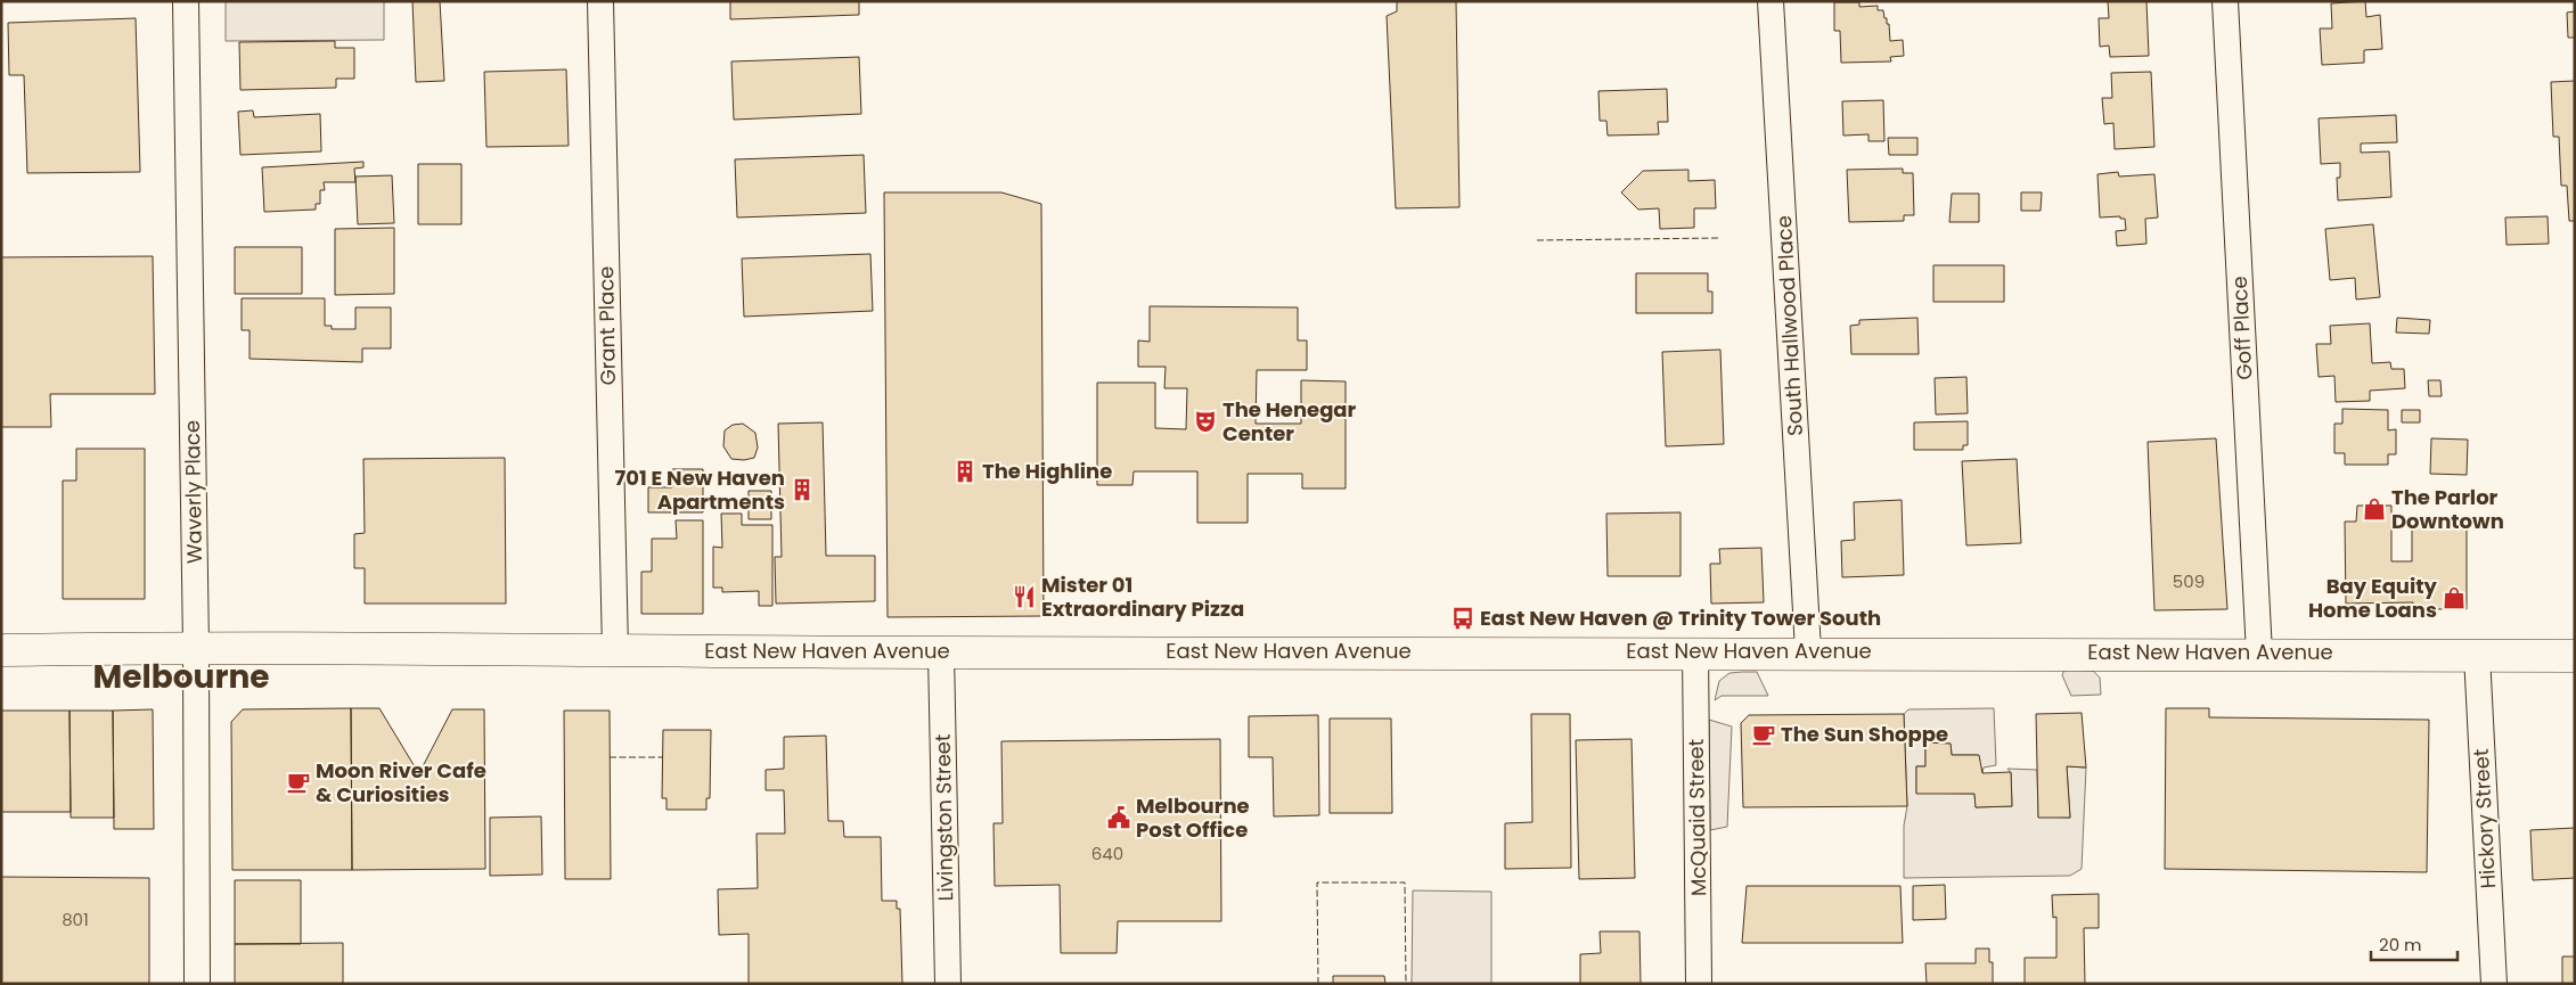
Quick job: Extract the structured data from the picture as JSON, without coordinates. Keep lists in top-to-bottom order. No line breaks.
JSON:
{"streets":{"street":["Grant Place","South Hallwood Place","Goff Place","Waverly Place","East New Haven Avenue","Livingston Street","McQuaid Street","Hickory Street"]},"crossings":[["Grant Place","East New Haven Avenue"],["South Hallwood Place","East New Haven Avenue"],["Goff Place","East New Haven Avenue"],["Waverly Place","East New Haven Avenue"],["East New Haven Avenue","Livingston Street"],["East New Haven Avenue","McQuaid Street"],["East New Haven Avenue","Hickory Street"]],"districts":["Melbourne"],"places":{"theatre":["The Henegar Center"],"building":["The Highline","701 E New Haven Apartments"],"shop":["The Parlor Downtown","Bay Equity Home Loans"],"restaurant":["Mister 01 Extraordinary Pizza"],"bus stop":["East New Haven @ Trinity Tower South"],"cafe":["The Sun Shoppe","Moon River Cafe & Curiosities"],"public building":["Melbourne Post Office"]},"house_numbers":["509","640","801"],"scale_bar":"20 m"}
